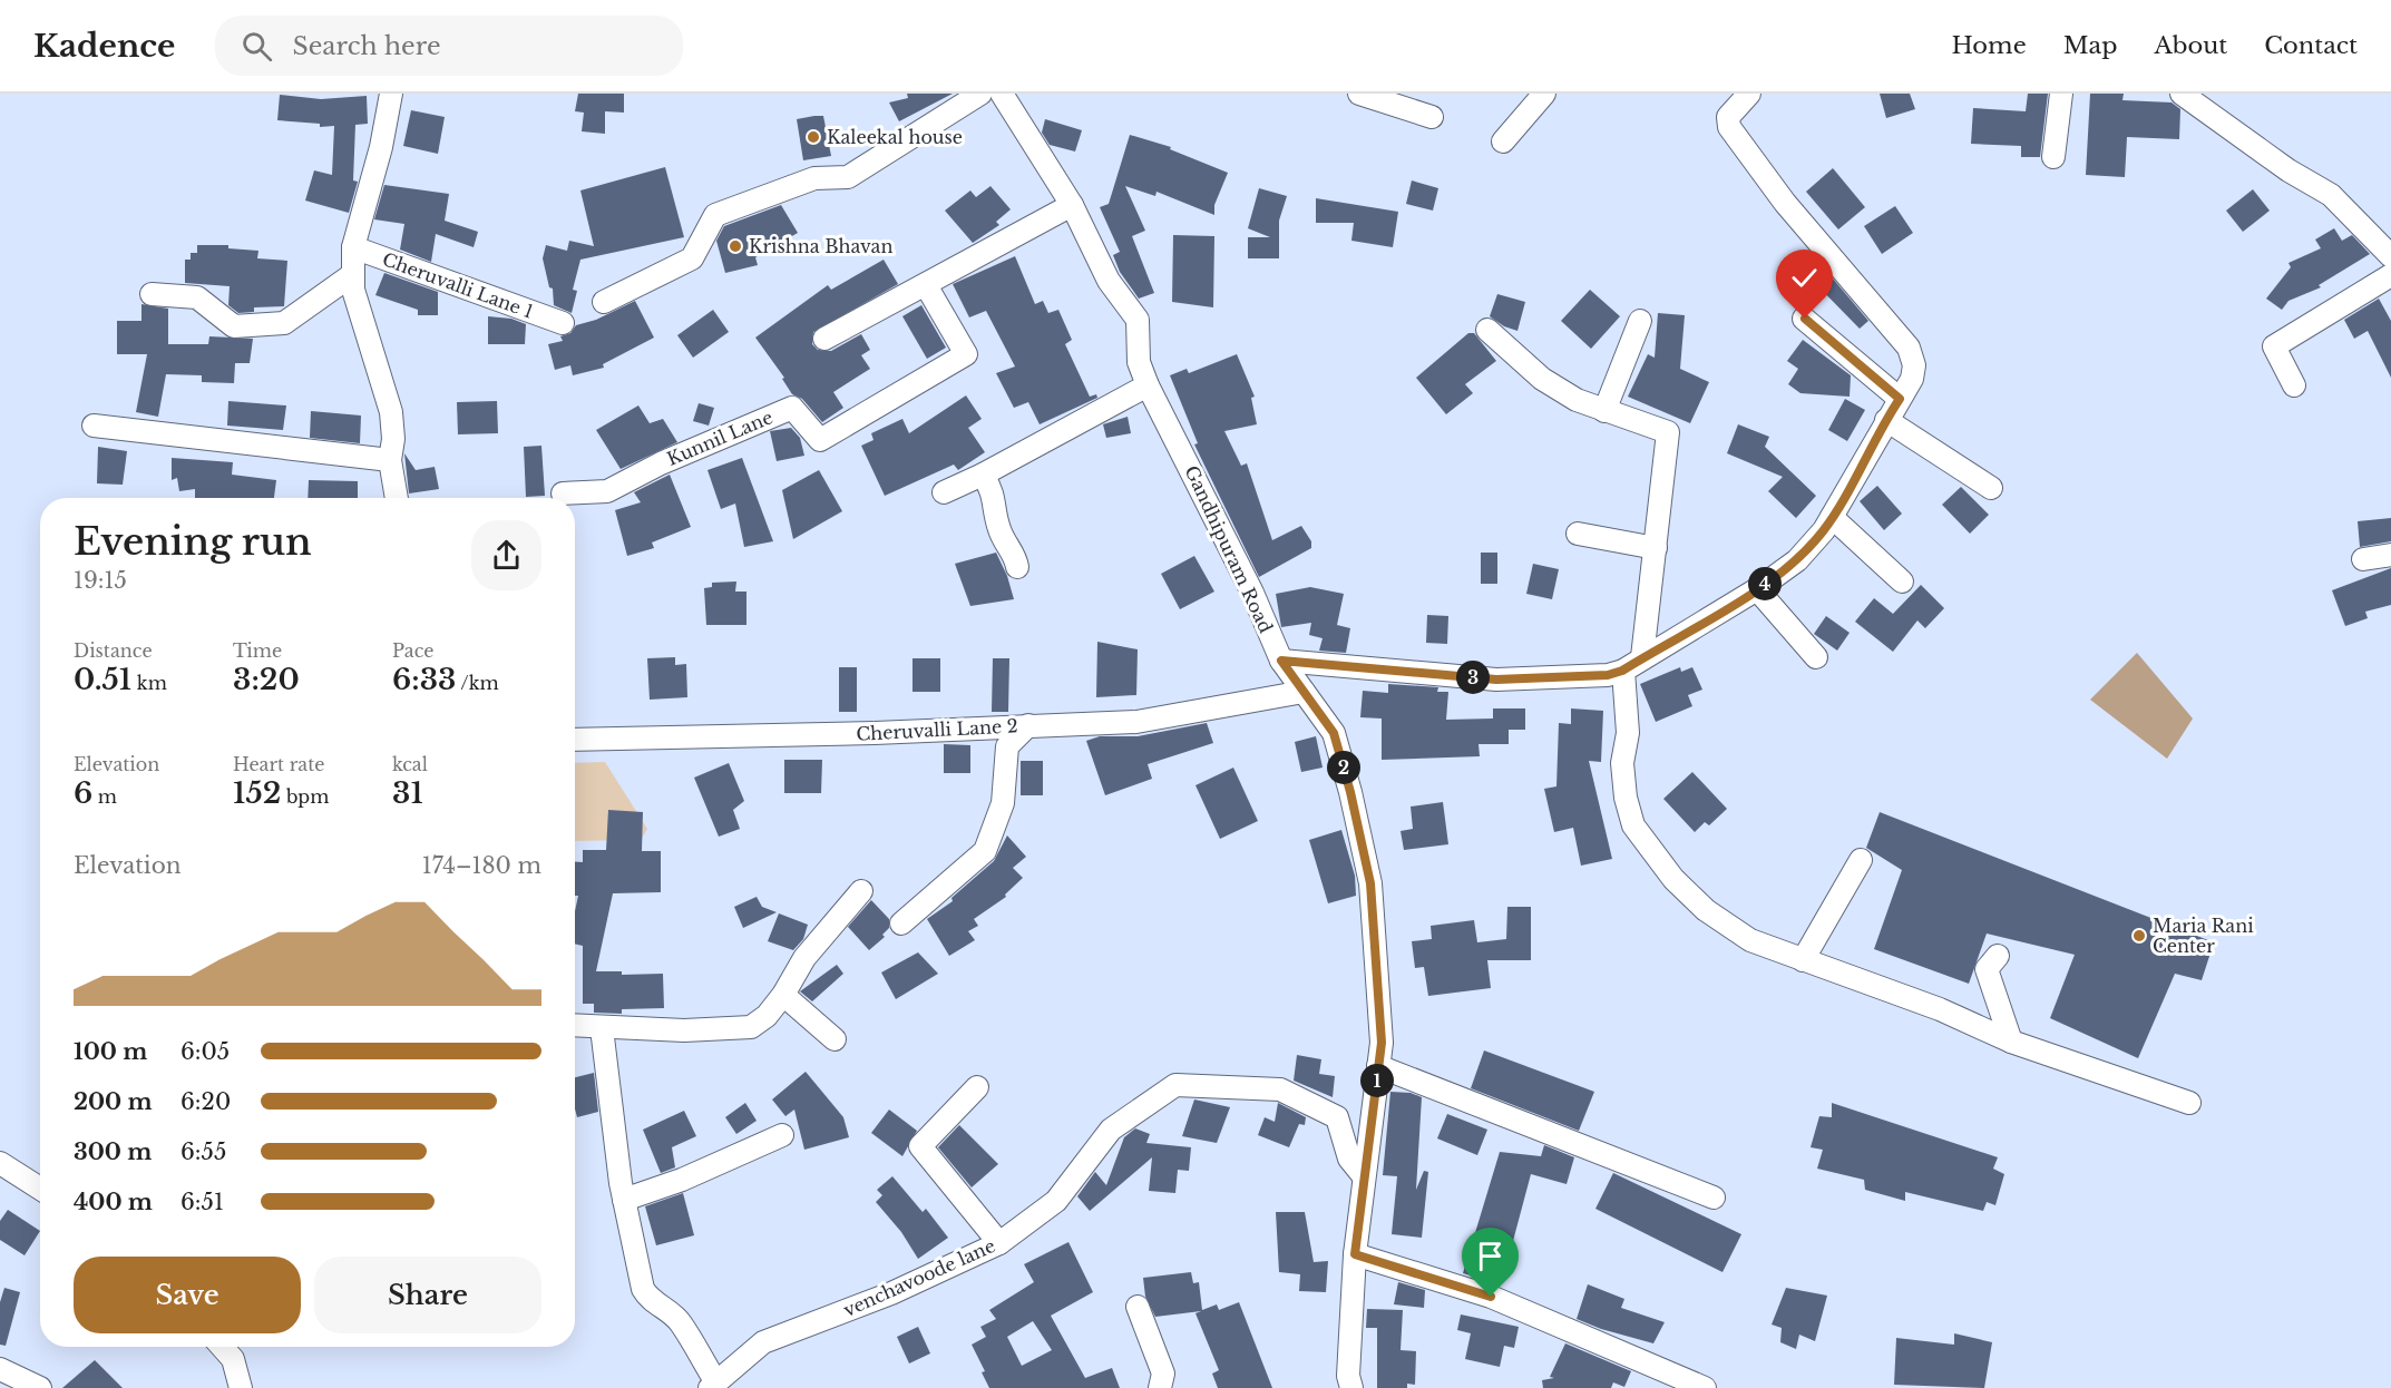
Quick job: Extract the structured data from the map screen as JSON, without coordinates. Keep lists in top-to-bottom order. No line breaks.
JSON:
{"streets":{"street":["Cheruvalli Lane 1","Kunnil Lane","Gandhipuram Road","Cheruvalli Lane 2","venchavoode lane"]},"crossings":[["Gandhipuram Road","Cheruvalli Lane 2"],["Gandhipuram Road","venchavoode lane"]],"places":["Kaleekal house","Krishna Bhavan","Maria Rani Center"],"page":{"header":"Kadence","search":"Search here","nav":["Home","Map","About","Contact"],"heading":["Evening run","19:15"],"pins":["4","3","2","1"],"stats":[["Distance","0.51 km"],["Time","3:20"],["Pace","6:33 /km"],["Elevation","6 m"],["Heart rate","152 bpm"],["kcal","31"]],"chart":["Elevation","174–180 m"],"list":[{"name":"100 m","note":"6:05"},{"name":"200 m","note":"6:20"},{"name":"300 m","note":"6:55"},{"name":"400 m","note":"6:51"}],"buttons":["Save","Share"]}}
